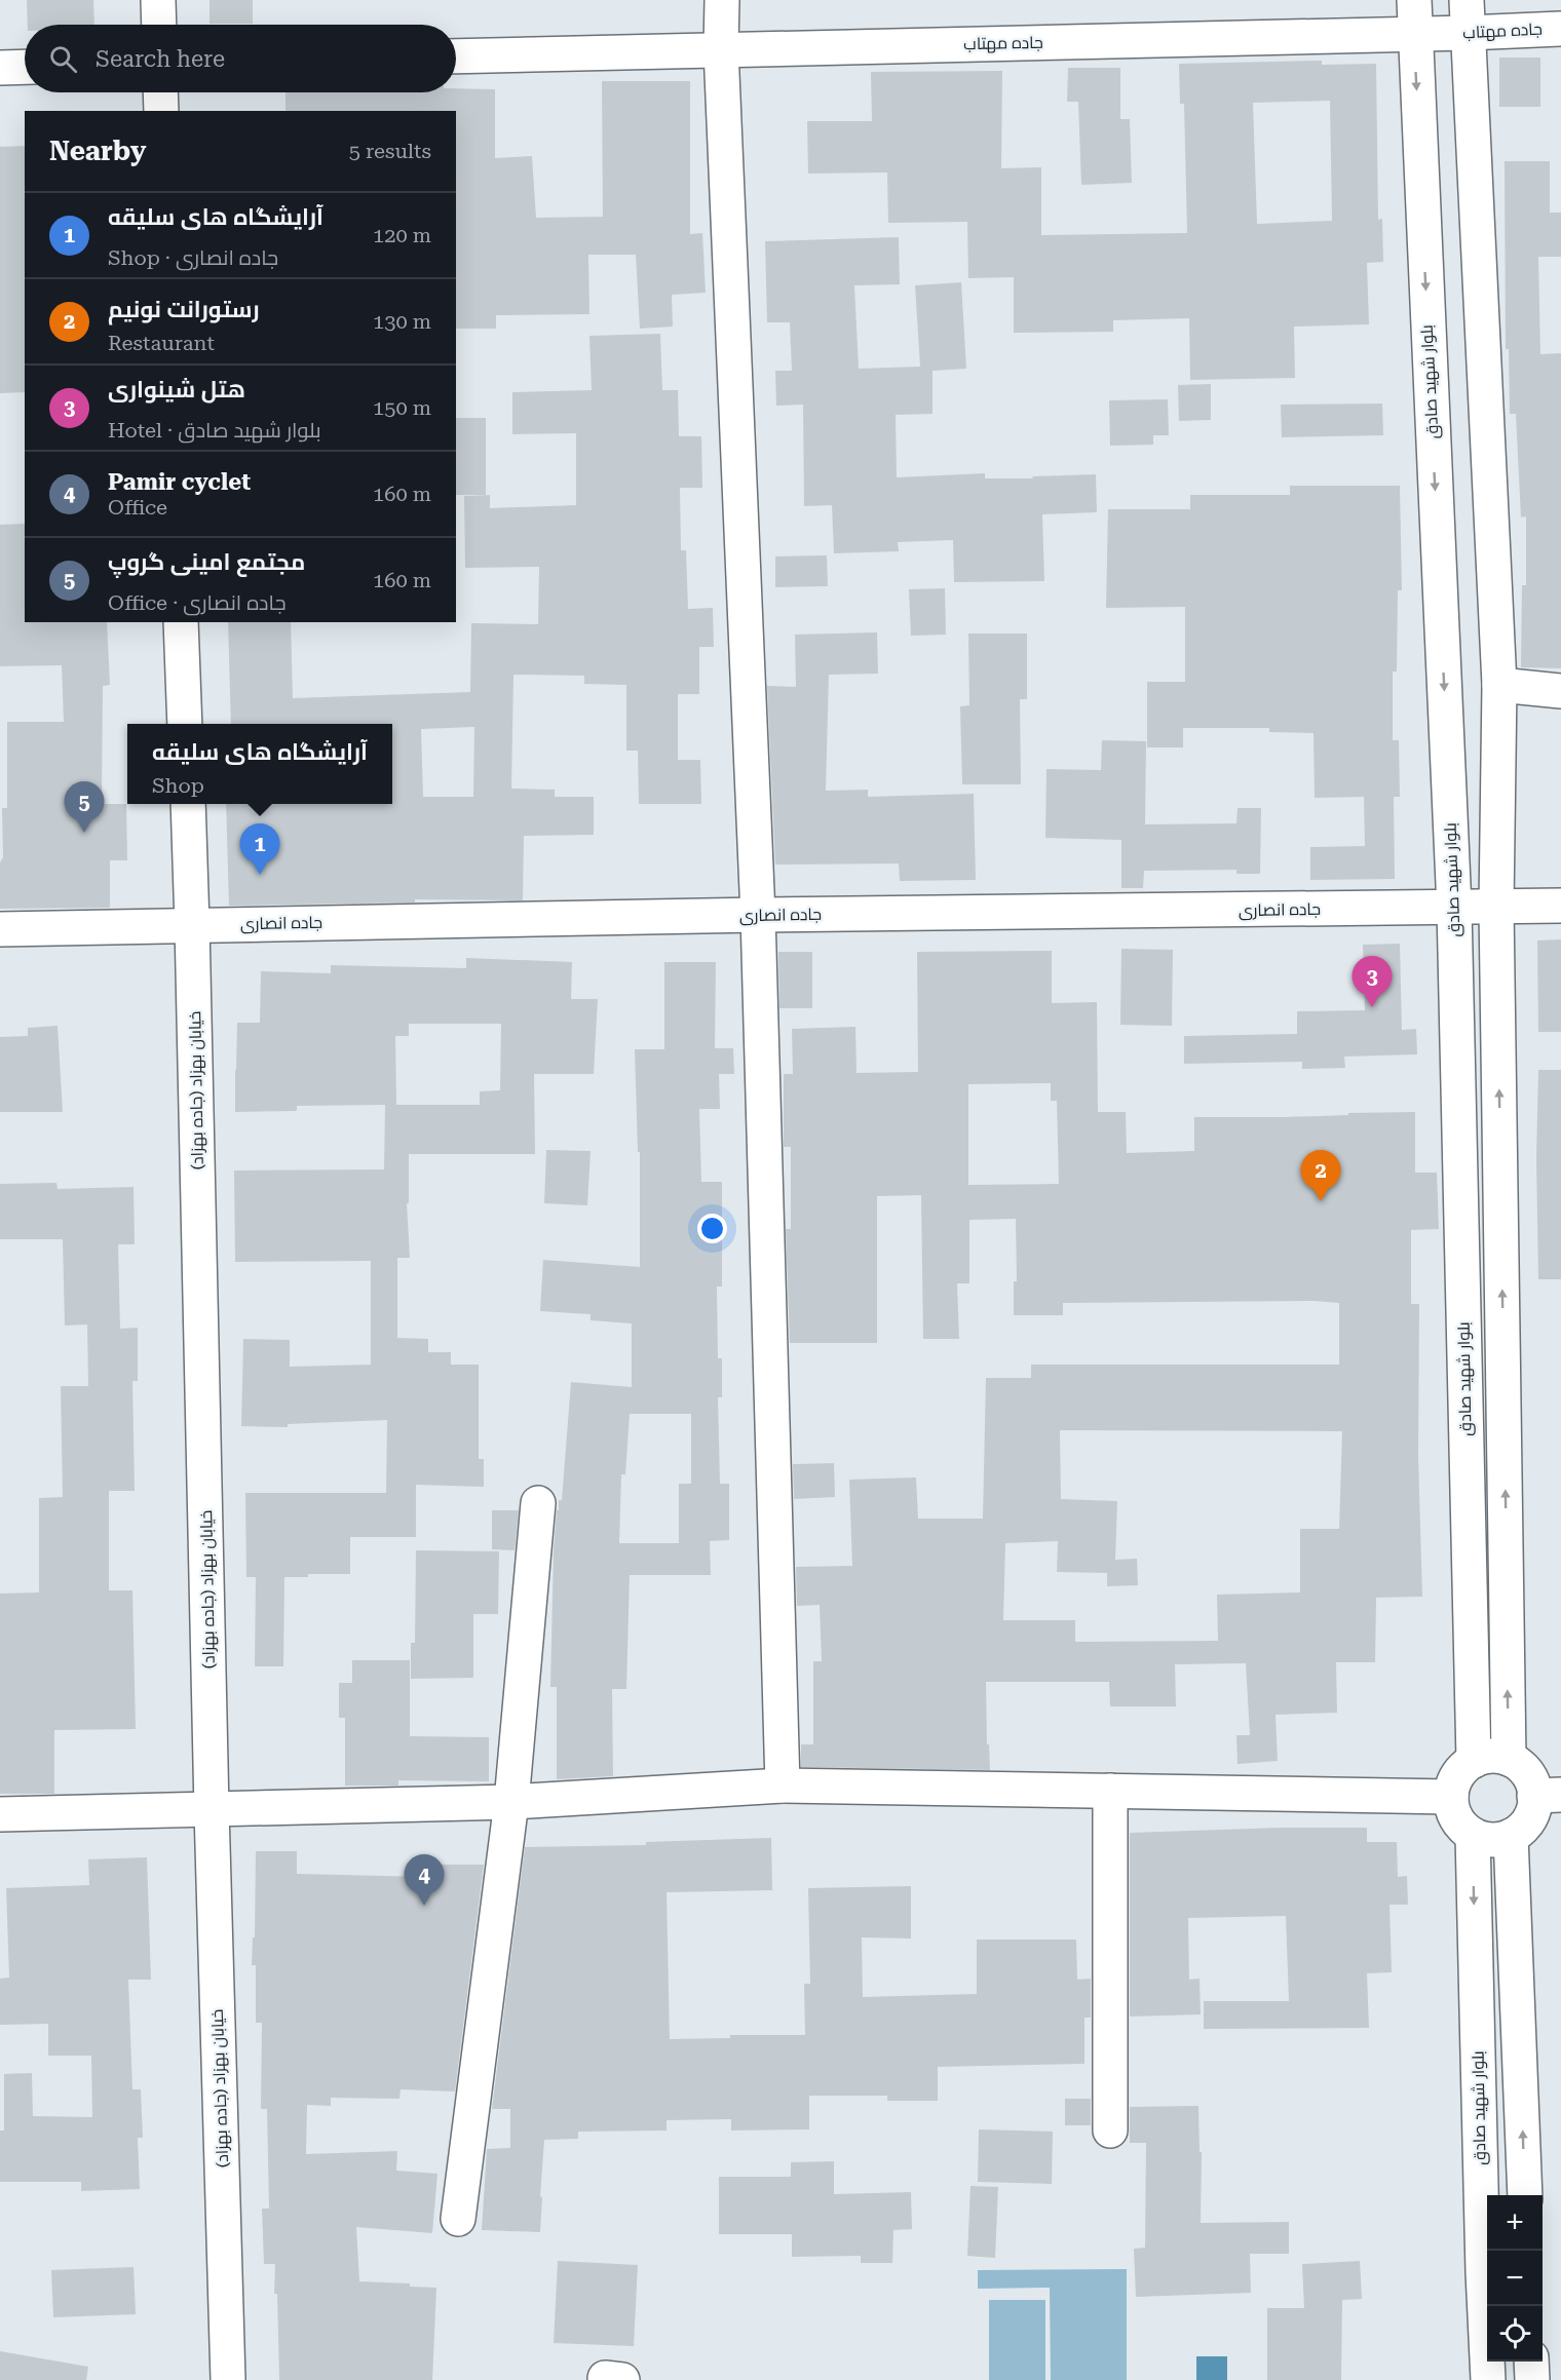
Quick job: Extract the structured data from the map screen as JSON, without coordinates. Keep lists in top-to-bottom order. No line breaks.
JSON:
{"streets":{"street":["جاده مهتاب","بلوار شهید صادق","جاده انصاری","خیابان بهزاد (جاده بهزاد)"]},"crossings":[["جاده مهتاب","بلوار شهید صادق"],["بلوار شهید صادق","جاده انصاری"],["جاده انصاری","خیابان بهزاد (جاده بهزاد)"]],"page":{"search":"Search here","heading":["Nearby","5 results"],"list":[{"mark":"1","name":"آرایشگاه های سلیقه","note":"Shop · جاده انصاری","value":"120 m"},{"mark":"2","name":"رستورانت نونیم","note":"Restaurant","value":"130 m"},{"mark":"3","name":"هتل شینواری","note":"Hotel · بلوار شهید صادق","value":"150 m"},{"mark":"4","name":"Pamir cyclet","note":"Office","value":"160 m"},{"mark":"5","name":"مجتمع امینی گروپ","note":"Office · جاده انصاری","value":"160 m"}],"popup":["آرایشگاه های سلیقه","Shop"],"pins":["5","1","3","2","4"],"map_buttons":["+","−"]}}
